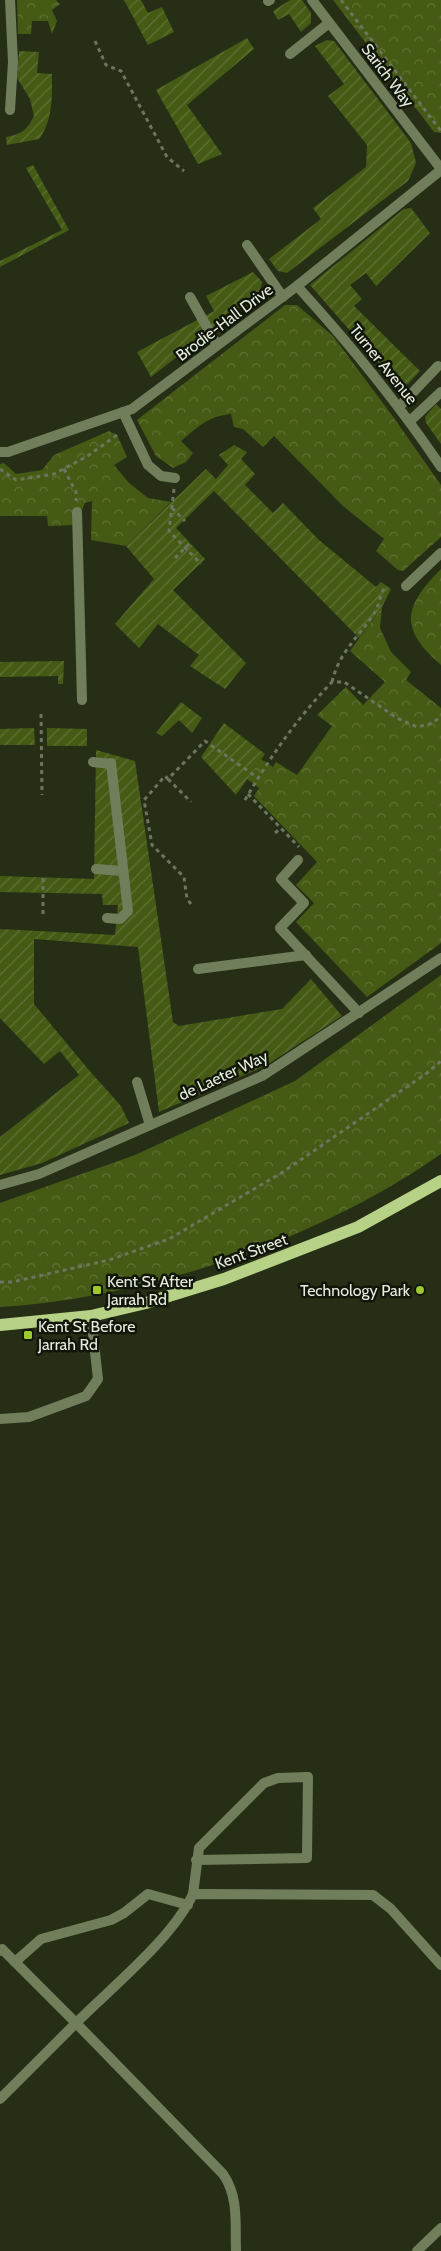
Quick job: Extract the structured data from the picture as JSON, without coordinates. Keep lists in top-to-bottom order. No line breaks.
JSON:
{"streets":{"main road":["Kent Street"],"street":["Sarich Way","Brodie-Hall Drive","Turner Avenue","de Laeter Way"]},"crossings":[["Sarich Way","Brodie-Hall Drive"],["Brodie-Hall Drive","Turner Avenue"]],"places":{"transit":["Kent St After Jarrah Rd","Kent St Before Jarrah Rd"],"other":["Technology Park"]}}
